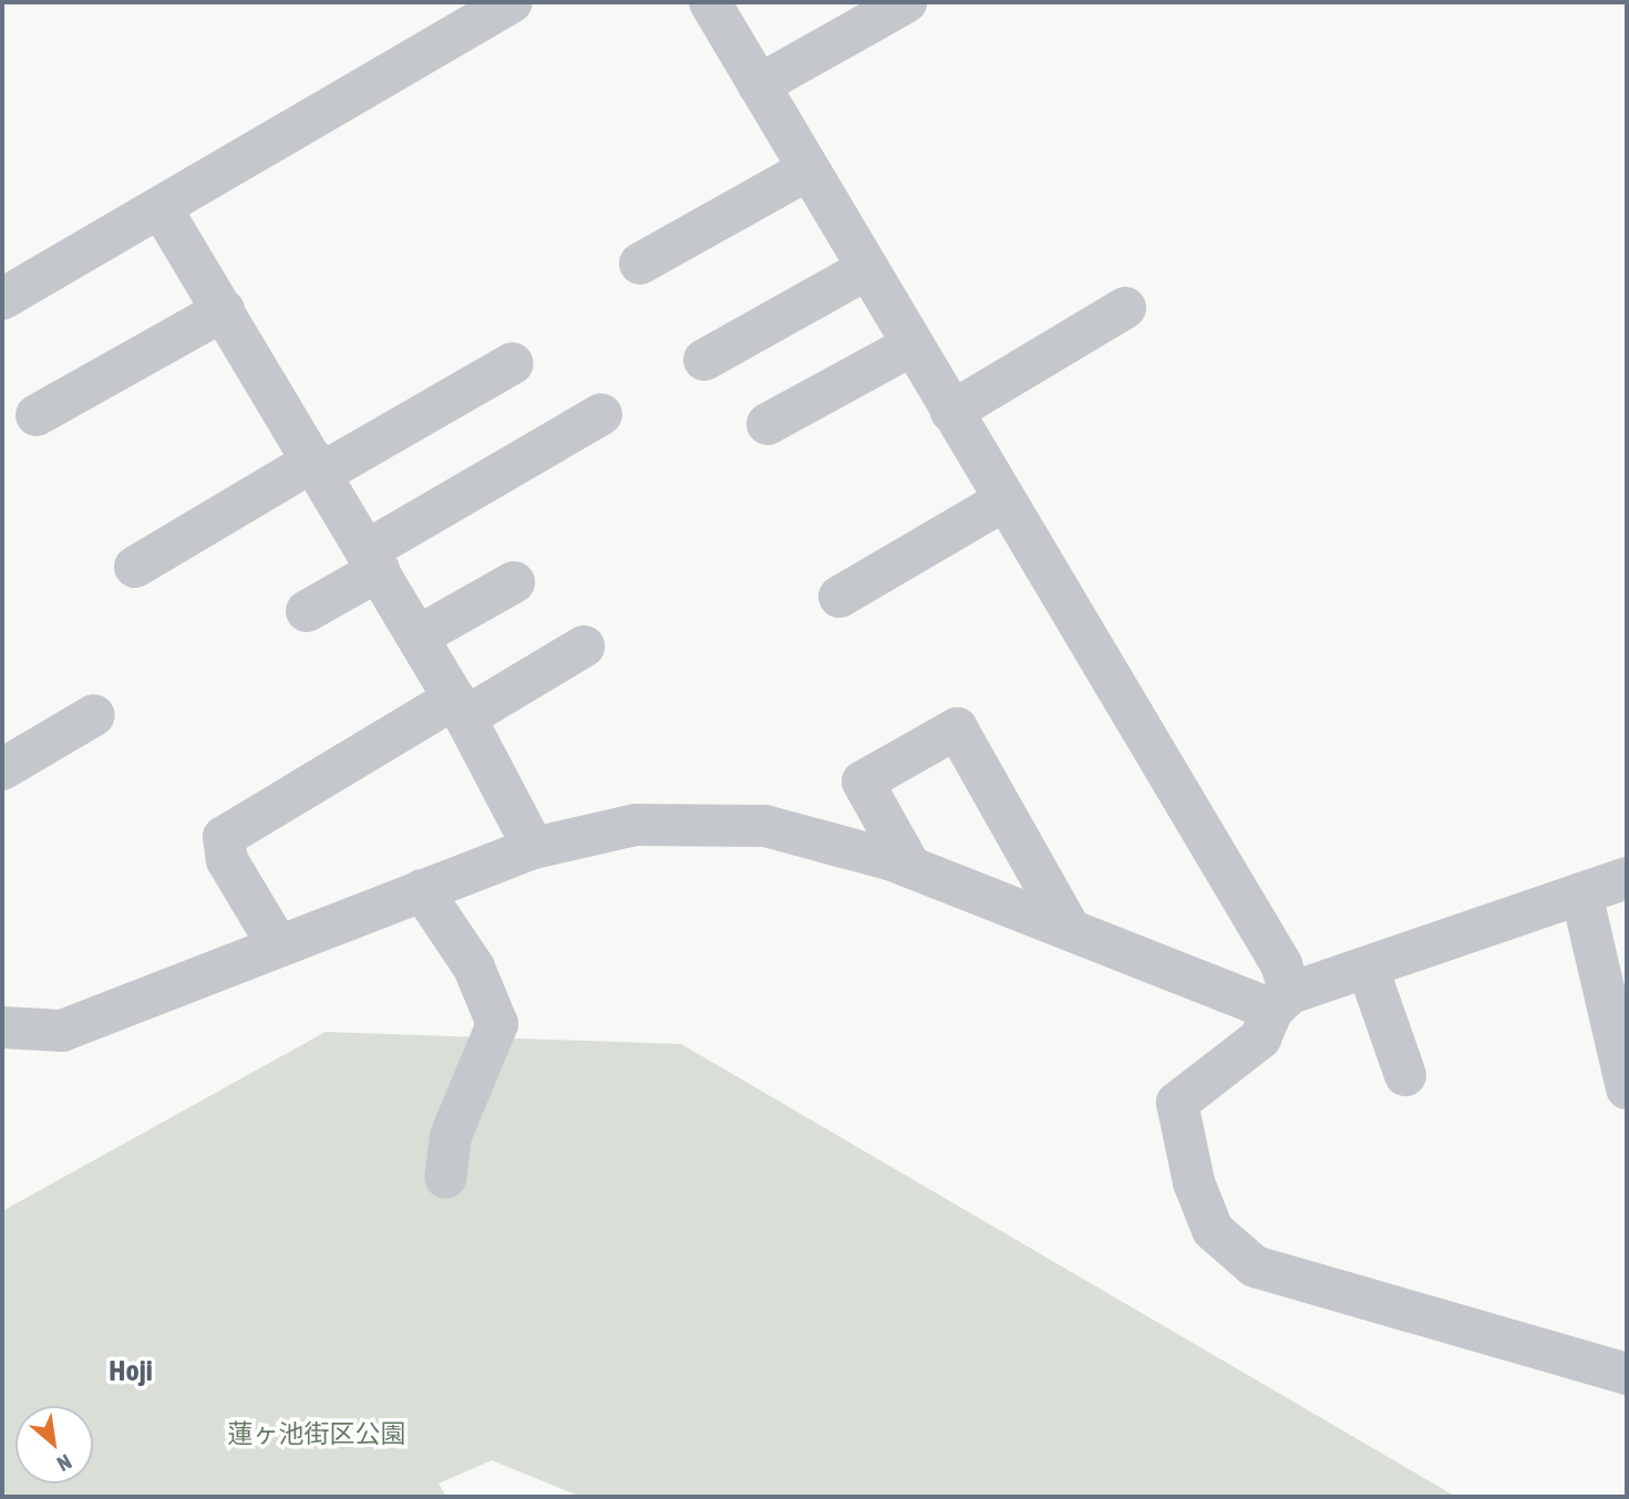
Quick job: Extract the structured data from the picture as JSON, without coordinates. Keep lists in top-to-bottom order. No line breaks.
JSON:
{"districts":["Hoji"],"parks":["蓮ヶ池街区公園"],"north":"bottom right"}
